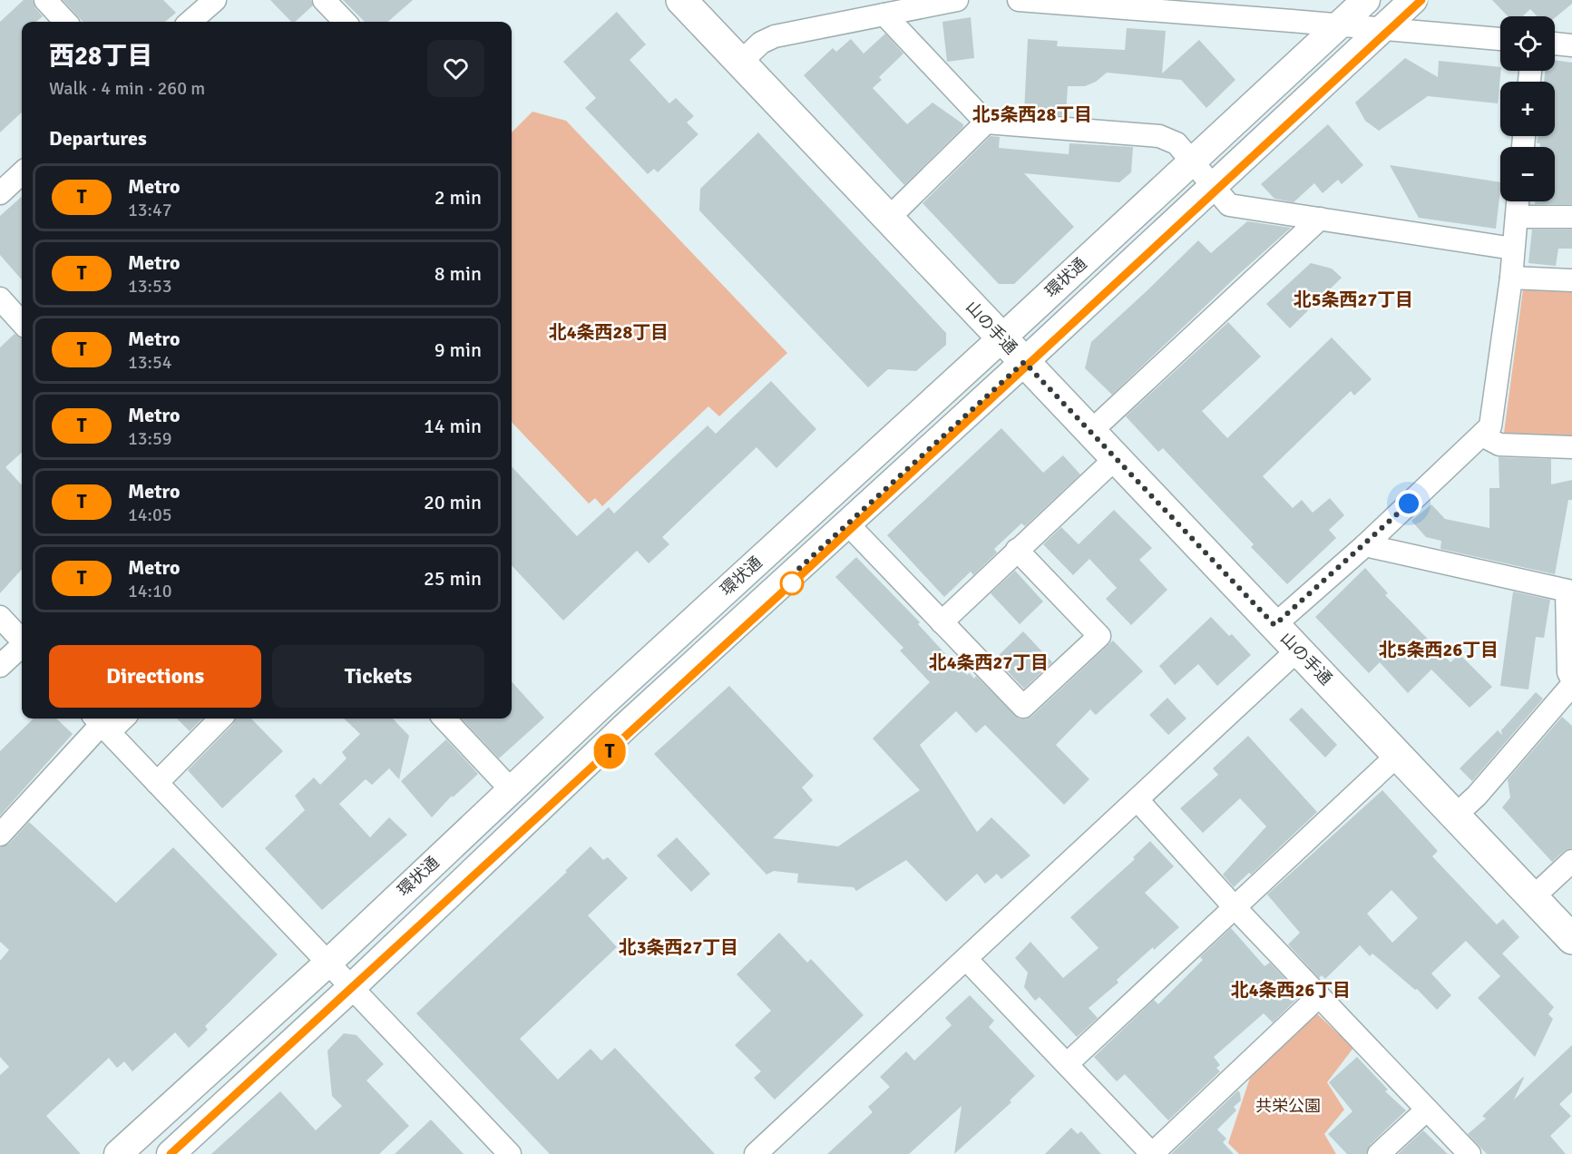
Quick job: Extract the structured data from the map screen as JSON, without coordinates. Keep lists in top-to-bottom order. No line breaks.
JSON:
{"streets":{"main road":["山の手通"],"street":["環状通"]},"crossings":[["環状通","山の手通"]],"districts":["北5条西28丁目","北5条西27丁目","北4条西28丁目","北5条西26丁目","北4条西27丁目","北3条西27丁目","北4条西26丁目"],"parks":["共栄公園"],"lines":["metro line T"],"page":{"on_map":"T","map_buttons":["+","−"],"heading":[["西28丁目","Walk · 4 min · 260 m"],"Departures"],"list":[{"mark":"T","name":"Metro","note":"13:47","value":"2 min"},{"mark":"T","name":"Metro","note":"13:53","value":"8 min"},{"mark":"T","name":"Metro","note":"13:54","value":"9 min"},{"mark":"T","name":"Metro","note":"13:59","value":"14 min"},{"mark":"T","name":"Metro","note":"14:05","value":"20 min"},{"mark":"T","name":"Metro","note":"14:10","value":"25 min"}],"buttons":["Directions","Tickets"]}}
